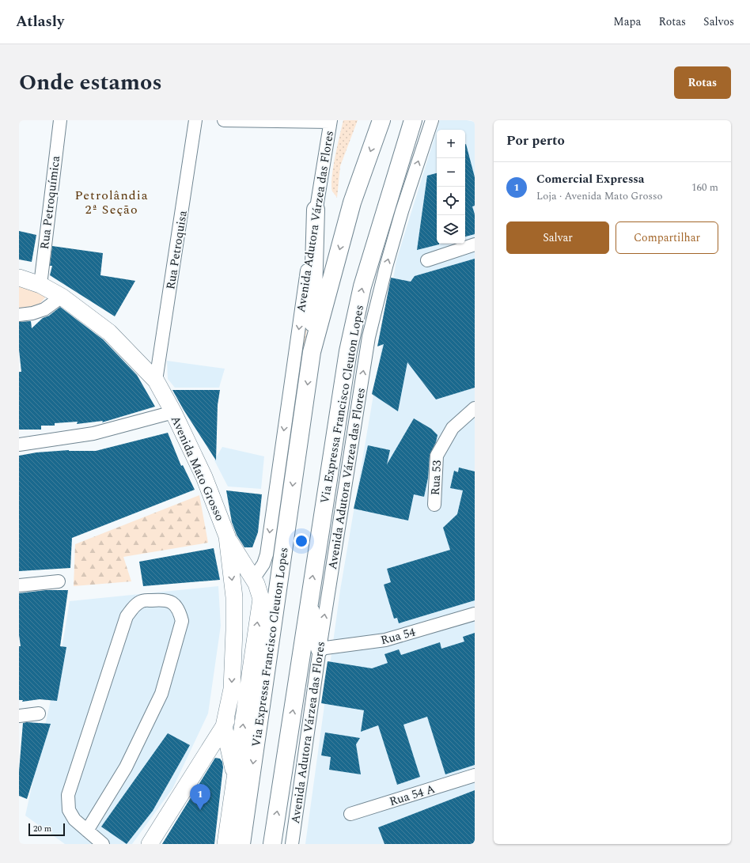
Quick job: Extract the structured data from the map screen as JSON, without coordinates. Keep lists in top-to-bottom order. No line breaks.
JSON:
{"streets":{"highway":["Via Expressa Francisco Cleuton Lopes"],"main road":["Avenida Mato Grosso"],"street":["Rua Petroquímica","Avenida Adutora Várzea das Flores","Rua Petroquisa","Rua 53","Rua 54","Rua 54 A"]},"crossings":[["Rua Petroquímica","Avenida Mato Grosso"],["Avenida Adutora Várzea das Flores","Rua 54"],["Rua Petroquisa","Avenida Mato Grosso"]],"districts":["Petrolândia 2ª Seção"],"scale_bar":"20 m","page":{"header":"Atlasly","nav":["Mapa","Rotas","Salvos"],"title":"Onde estamos","buttons":["Rotas",["Salvar","Compartilhar"]],"heading":"Por perto","map_buttons":["+","−"],"list":[{"mark":"1","name":"Comercial Expressa","note":"Loja · Avenida Mato Grosso","value":"160 m"}],"pins":"1","scale":"20 m"}}
